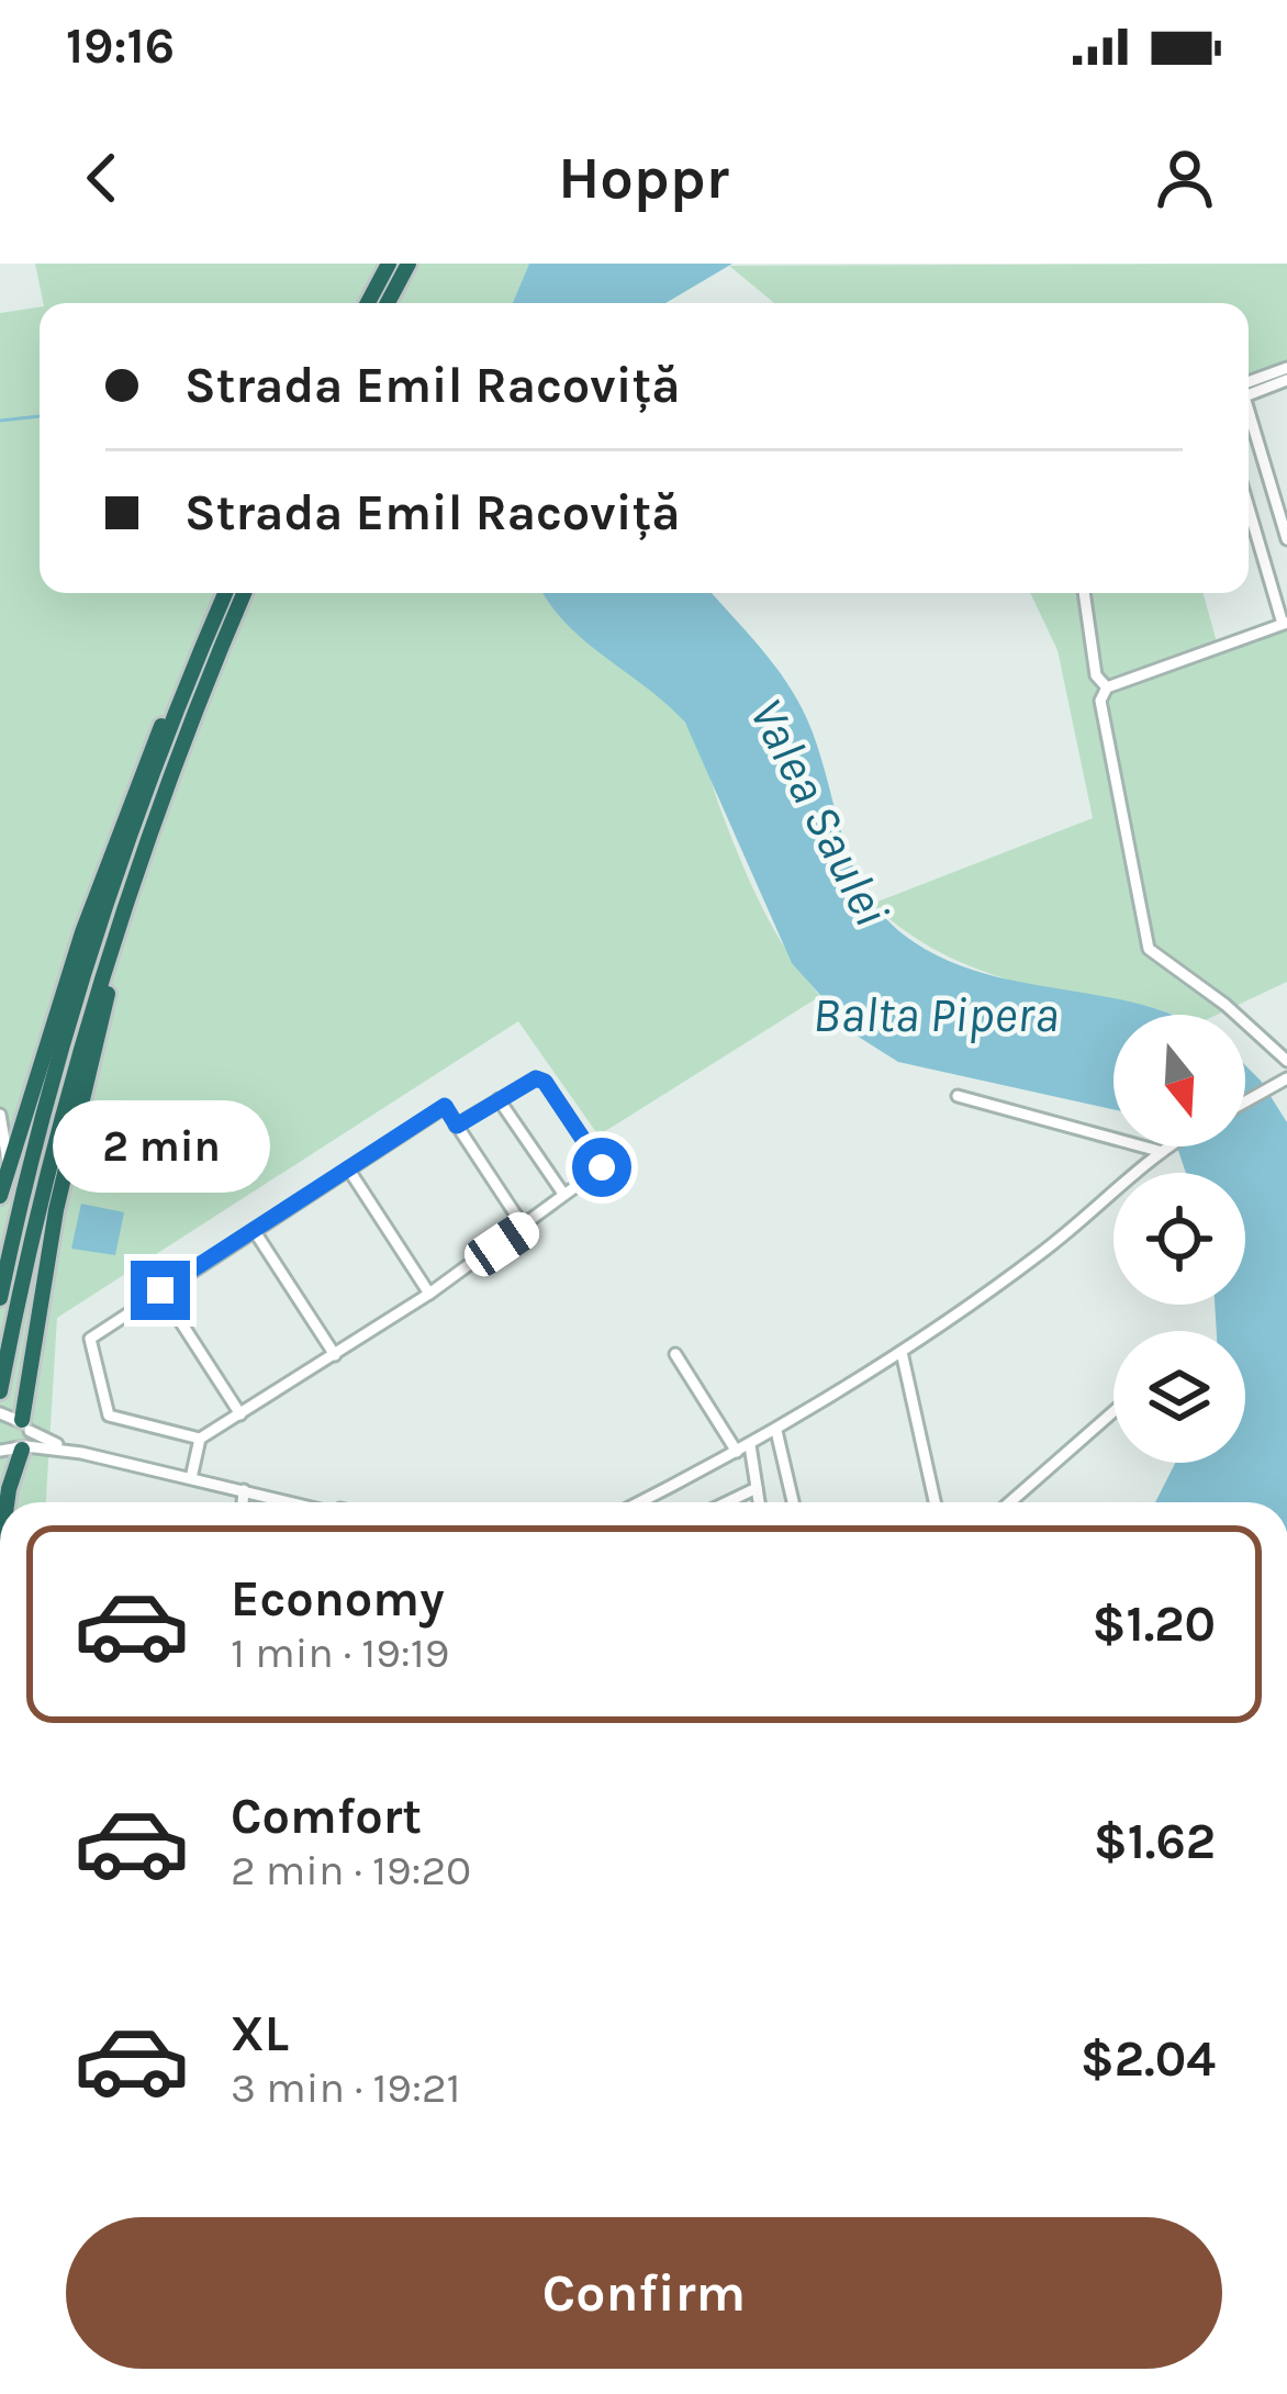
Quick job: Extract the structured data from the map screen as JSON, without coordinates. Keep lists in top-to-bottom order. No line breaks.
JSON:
{"water":["Valea Saulei","Balta Pipera"],"north":"bottom","page":{"status":"19:16","header":"Hoppr","banner":["Strada Emil Racoviță","Strada Emil Racoviță"],"bubble":"2 min","list":[{"name":"Economy","note":"1 min · 19:19","value":"$1.20"},{"name":"Comfort","note":"2 min · 19:20","value":"$1.62"},{"name":"XL","note":"3 min · 19:21","value":"$2.04"}],"buttons":"Confirm"}}
